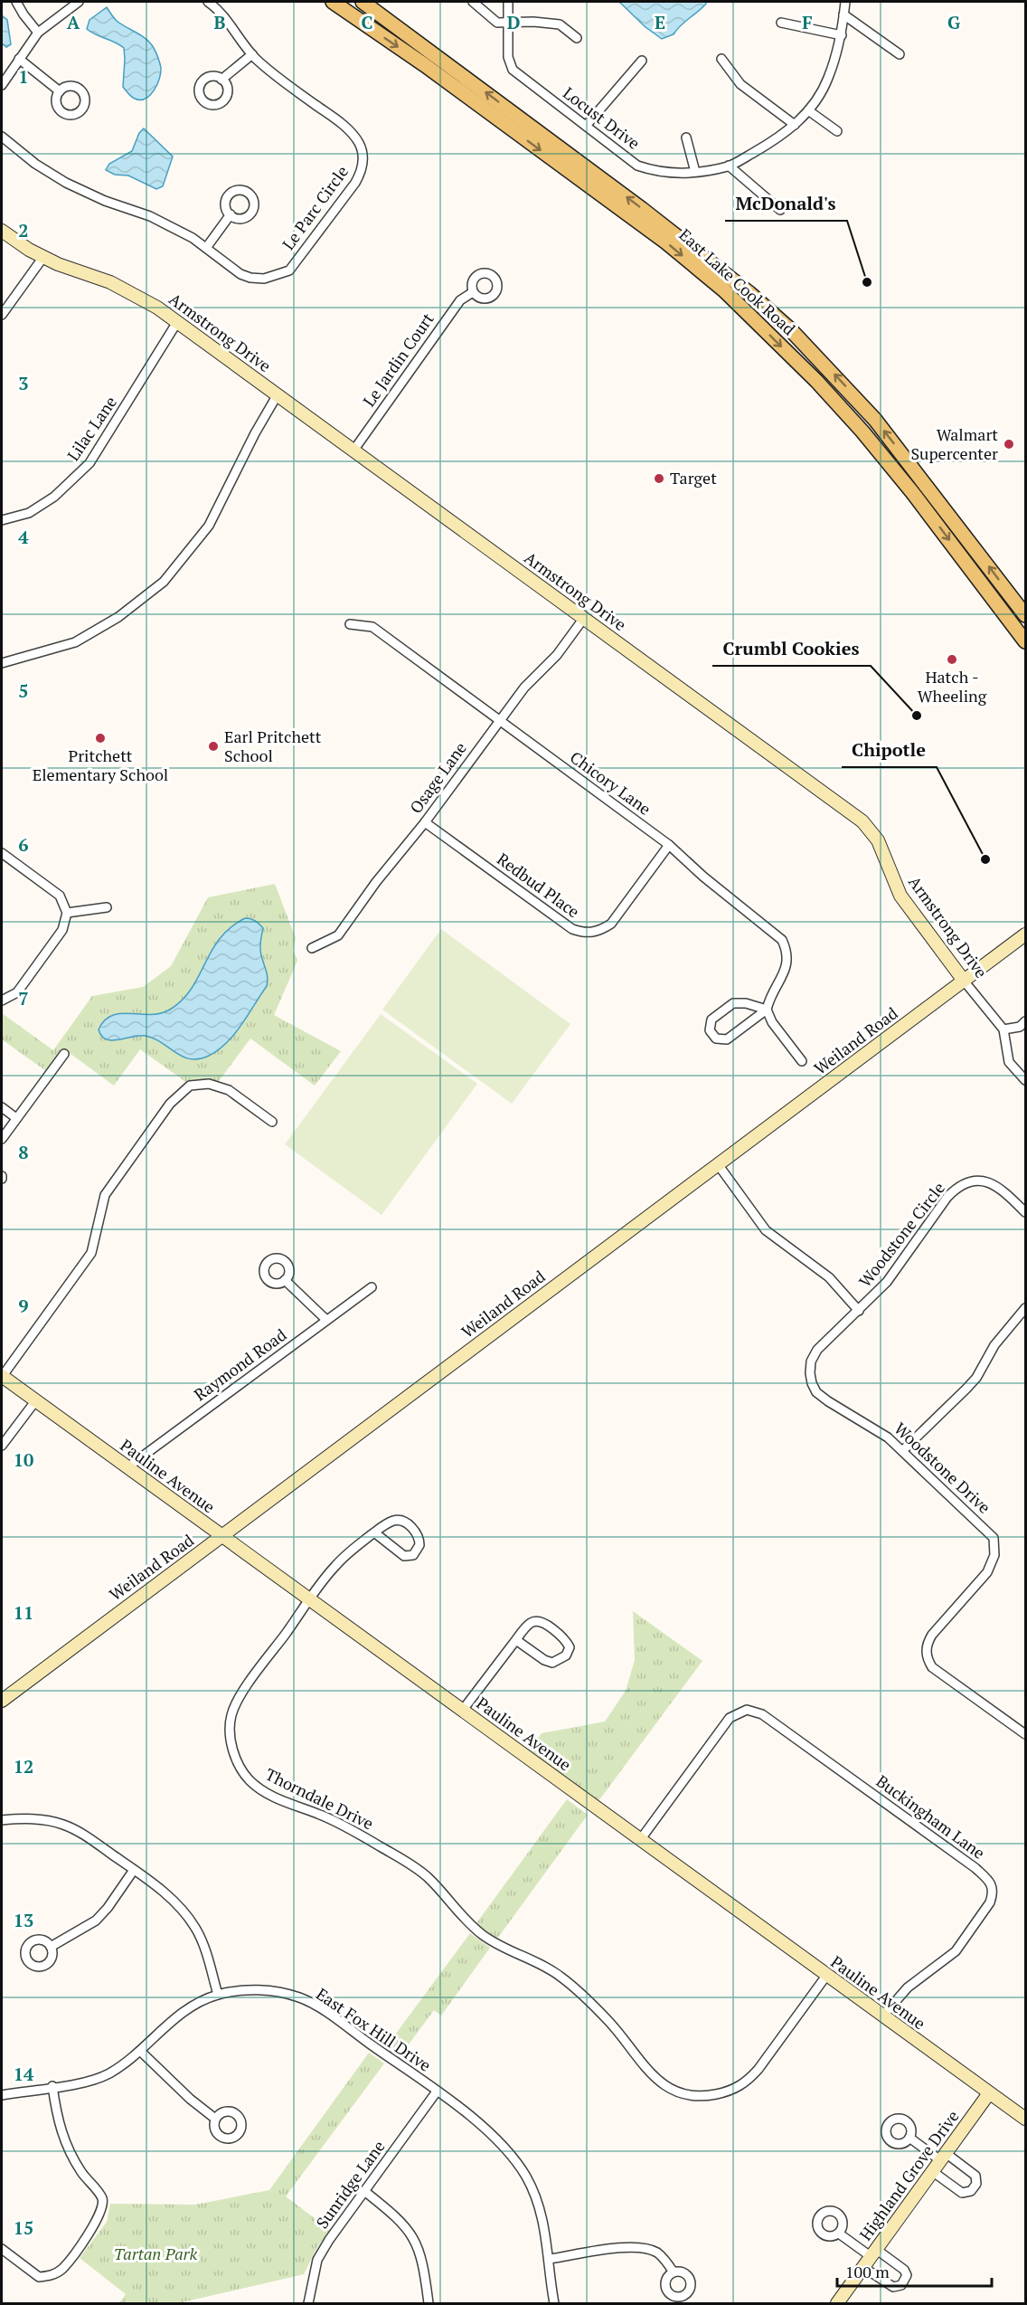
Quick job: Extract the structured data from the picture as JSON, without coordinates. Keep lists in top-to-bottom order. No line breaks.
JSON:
{"streets":{"main road":["East Lake Cook Road"],"street":["Locust Drive","Le Parc Circle","Armstrong Drive","Le Jardin Court","Lilac Lane","Osage Lane","Chicory Lane","Redbud Place","Weiland Road","Woodstone Circle","Raymond Road","Woodstone Drive","Pauline Avenue","Thorndale Drive","Buckingham Lane","East Fox Hill Drive","Highland Grove Drive","Sunridge Lane"]},"crossings":[["Armstrong Drive","Le Jardin Court"],["Armstrong Drive","Lilac Lane"],["Armstrong Drive","Osage Lane"],["Armstrong Drive","Weiland Road"],["Osage Lane","Chicory Lane"],["Osage Lane","Redbud Place"],["Chicory Lane","Redbud Place"],["Weiland Road","Pauline Avenue"],["Woodstone Circle","Woodstone Drive"],["Raymond Road","Pauline Avenue"],["Pauline Avenue","Thorndale Drive"],["Pauline Avenue","Buckingham Lane"],["Pauline Avenue","Highland Grove Drive"],["East Fox Hill Drive","Sunridge Lane"]],"parks":["Tartan Park"],"places":["McDonald's","Walmart Supercenter","Target","Hatch - Wheeling","Crumbl Cookies","Pritchett Elementary School","Earl Pritchett School","Chipotle"],"scale_bar":"100 m","grid":{"columns":["A","B","C","D","E","F","G"],"rows":["1","2","3","4","5","6","7","8","9","10","11","12","13","14","15"]}}
